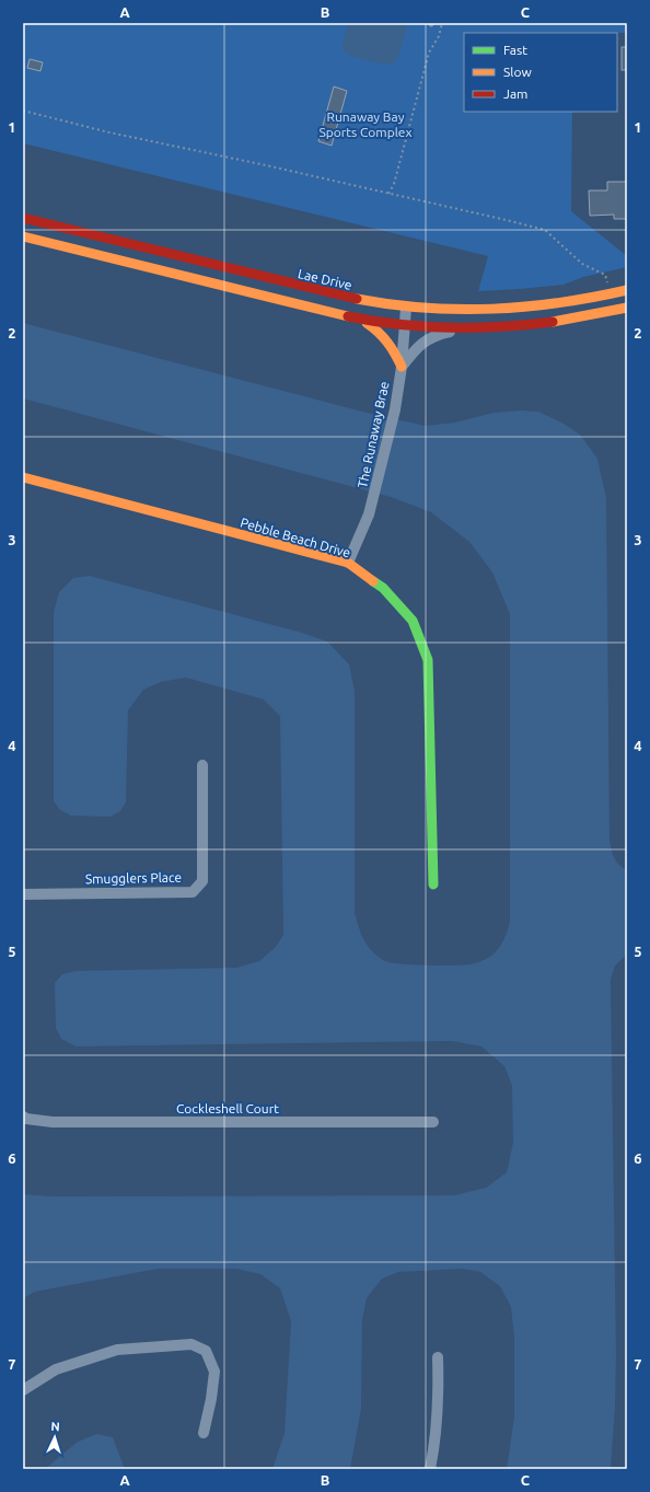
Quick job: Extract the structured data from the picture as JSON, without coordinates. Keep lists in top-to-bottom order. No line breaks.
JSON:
{"streets":{"main road":["Lae Drive","Pebble Beach Drive"],"street":["The Runaway Brae","Smugglers Place","Cockleshell Court"]},"crossings":[["Lae Drive","The Runaway Brae"],["The Runaway Brae","Pebble Beach Drive"]],"parks":["Runaway Bay Sports Complex"],"legend":["Fast","Slow","Jam"],"north":"top","grid":{"columns":["A","B","C"],"rows":["1","2","3","4","5","6","7"]}}
